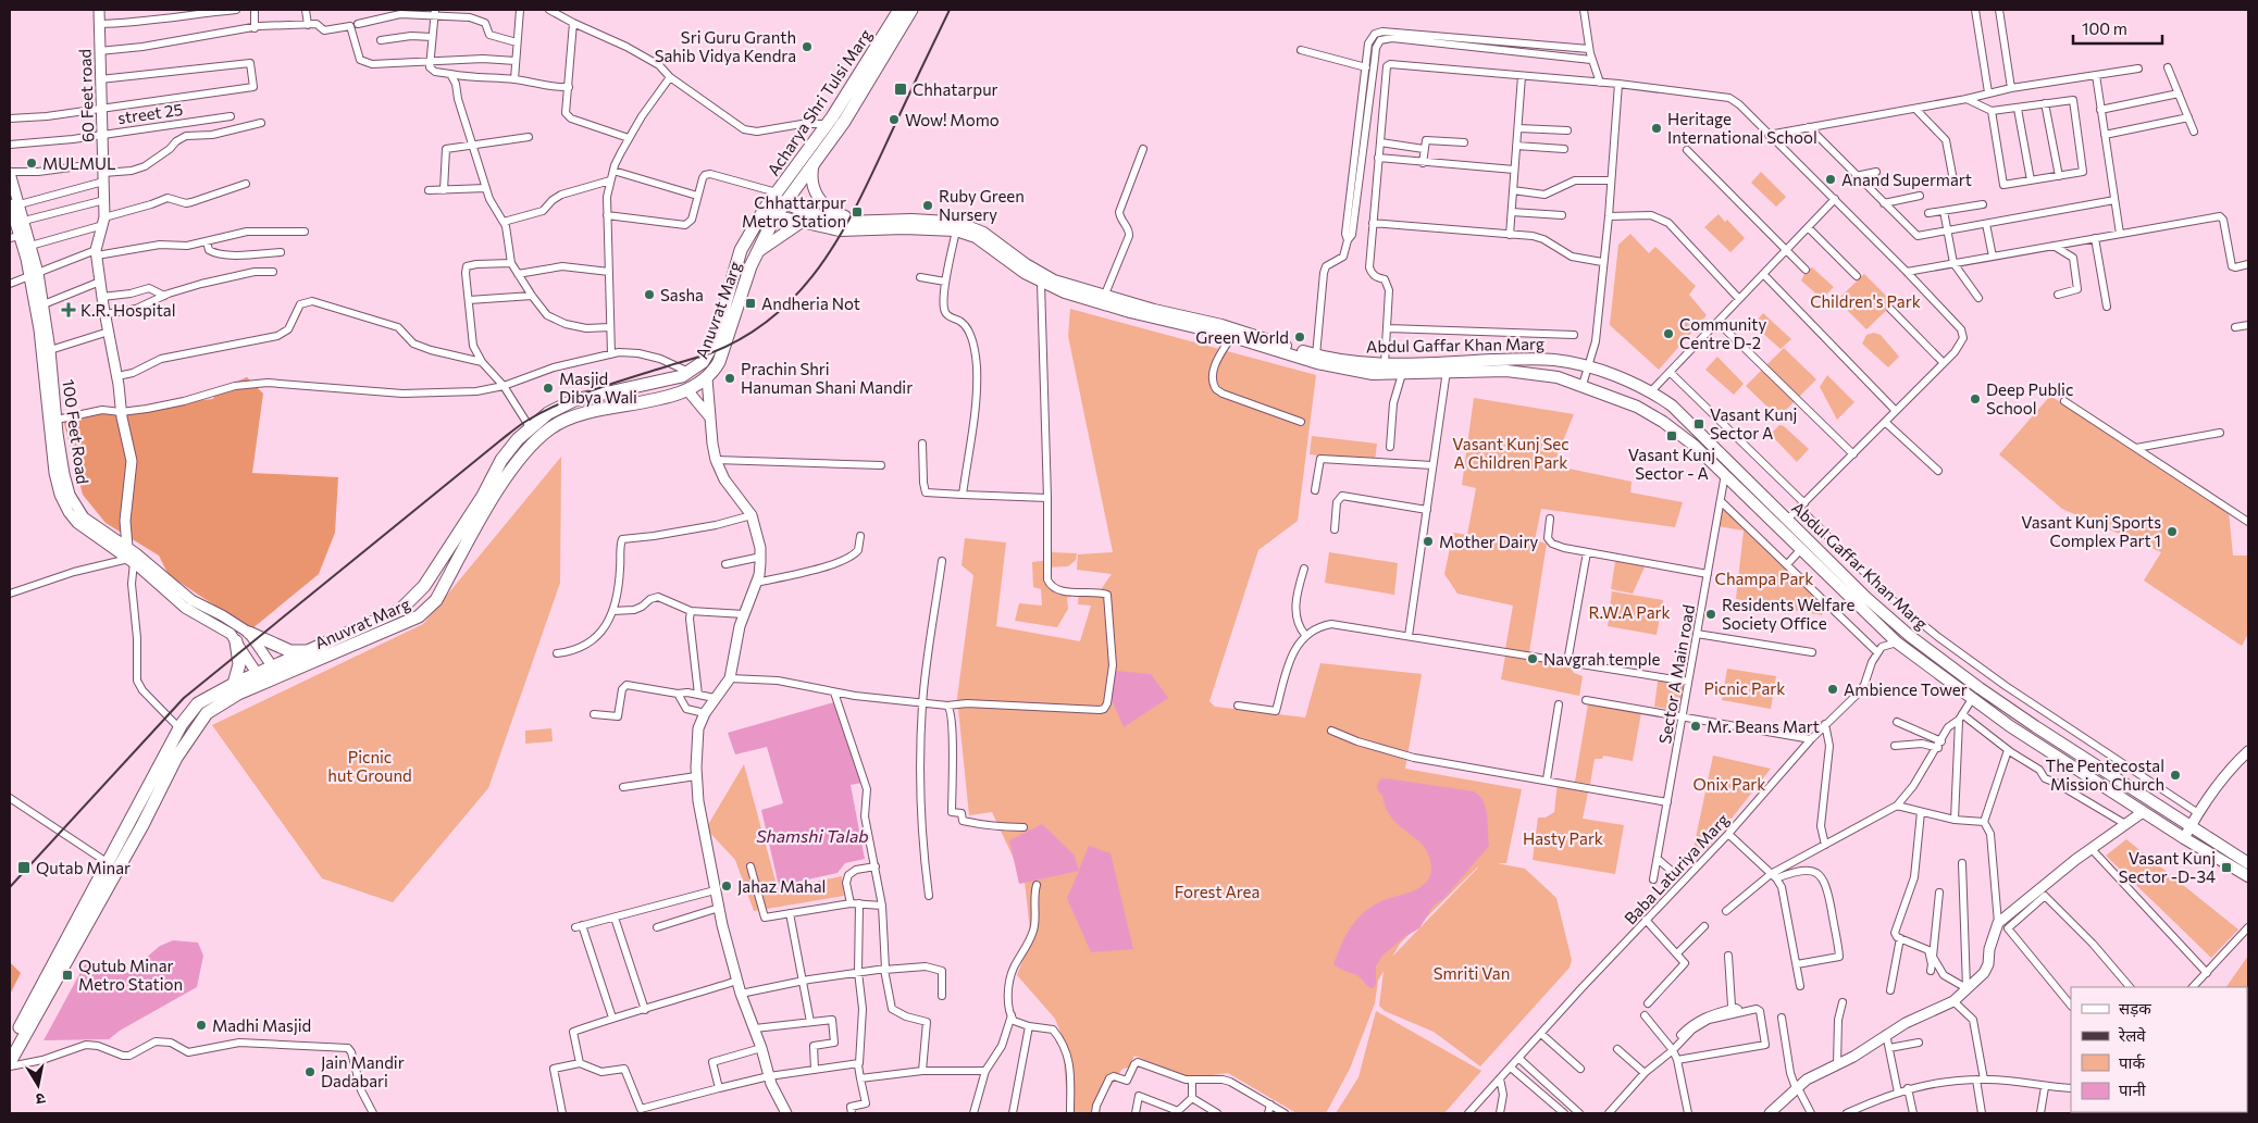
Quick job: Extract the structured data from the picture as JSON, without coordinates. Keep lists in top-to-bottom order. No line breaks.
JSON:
{"streets":{"highway":["Acharya Shri Tulsi Marg","Anuvrat Marg"],"main road":["Abdul Gaffar Khan Marg"],"street":["60 Feet road","street 25","100 Feet Road","Sector A Main road","Baba Laturiya Marg"]},"crossings":[["60 Feet road","street 25"],["60 Feet road","100 Feet Road"],["Acharya Shri Tulsi Marg","Anuvrat Marg"],["Acharya Shri Tulsi Marg","Abdul Gaffar Khan Marg"],["Anuvrat Marg","Abdul Gaffar Khan Marg"],["Anuvrat Marg","100 Feet Road"],["Abdul Gaffar Khan Marg","Sector A Main road"]],"water":["Shamshi Talab"],"parks":["Children's Park","Vasant Kunj Sec A Children Park","Champa Park","R.W.A Park","Picnic Park","Picnic hut Ground","Onix Park","Hasty Park","Forest Area","Smriti Van"],"places":{"other":["Sri Guru Granth Sahib Vidya Kendra","Wow! Momo","Heritage International School","MULMUL","Anand Supermart","Ruby Green Nursery","Sasha","Community Centre D-2","Green World","Prachin Shri Hanuman Shani Mandir","Masjid Dibya Wali","Deep Public School","Vasant Kunj Sports Complex Part 1","Mother Dairy","Residents Welfare Society Office","Navgrah temple","Ambience Tower","Mr. Beans Mart","The Pentecostal Mission Church","Jahaz Mahal","Madhi Masjid","Jain Mandir Dadabari"],"transit":["Chhatarpur","Chhattarpur Metro Station","Andheria Not","Vasant Kunj Sector A","Vasant Kunj Sector - A","Qutab Minar","Vasant Kunj Sector -D-34","Qutub Minar Metro Station"],"health":["K.R. Hospital"]},"legend":["सड़क","रेलवे","पार्क","पानी"],"scale_bar":"100 m","north":"bottom"}
